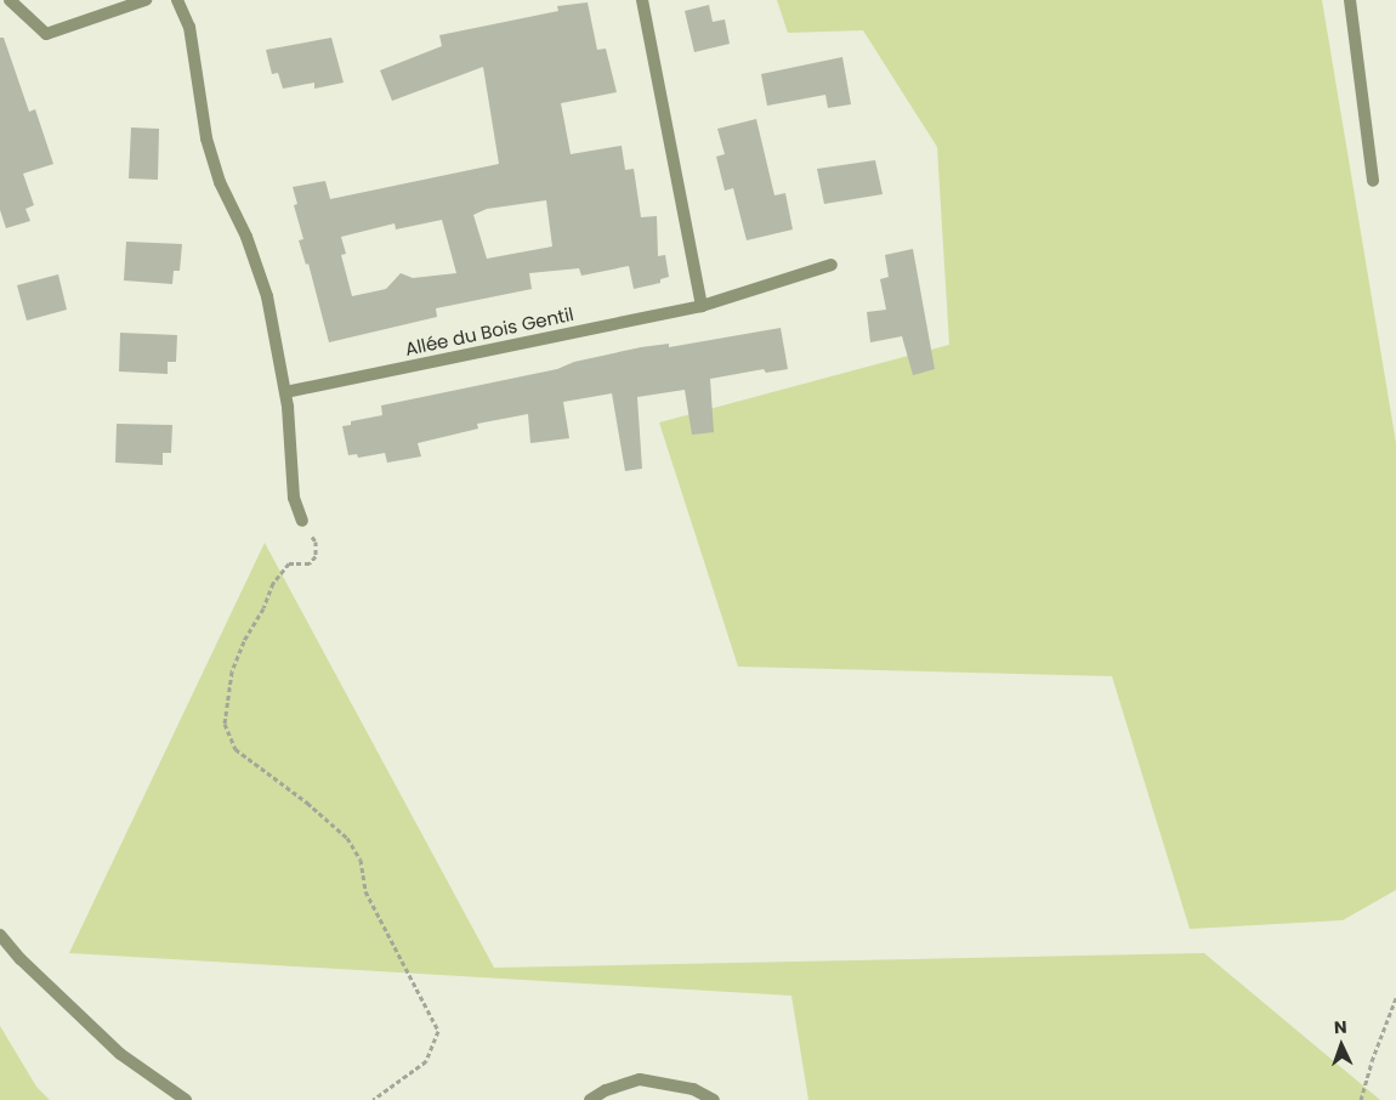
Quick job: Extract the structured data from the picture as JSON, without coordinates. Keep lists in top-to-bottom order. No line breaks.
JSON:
{"streets":{"street":["Allée du Bois Gentil"]},"north":"top"}
